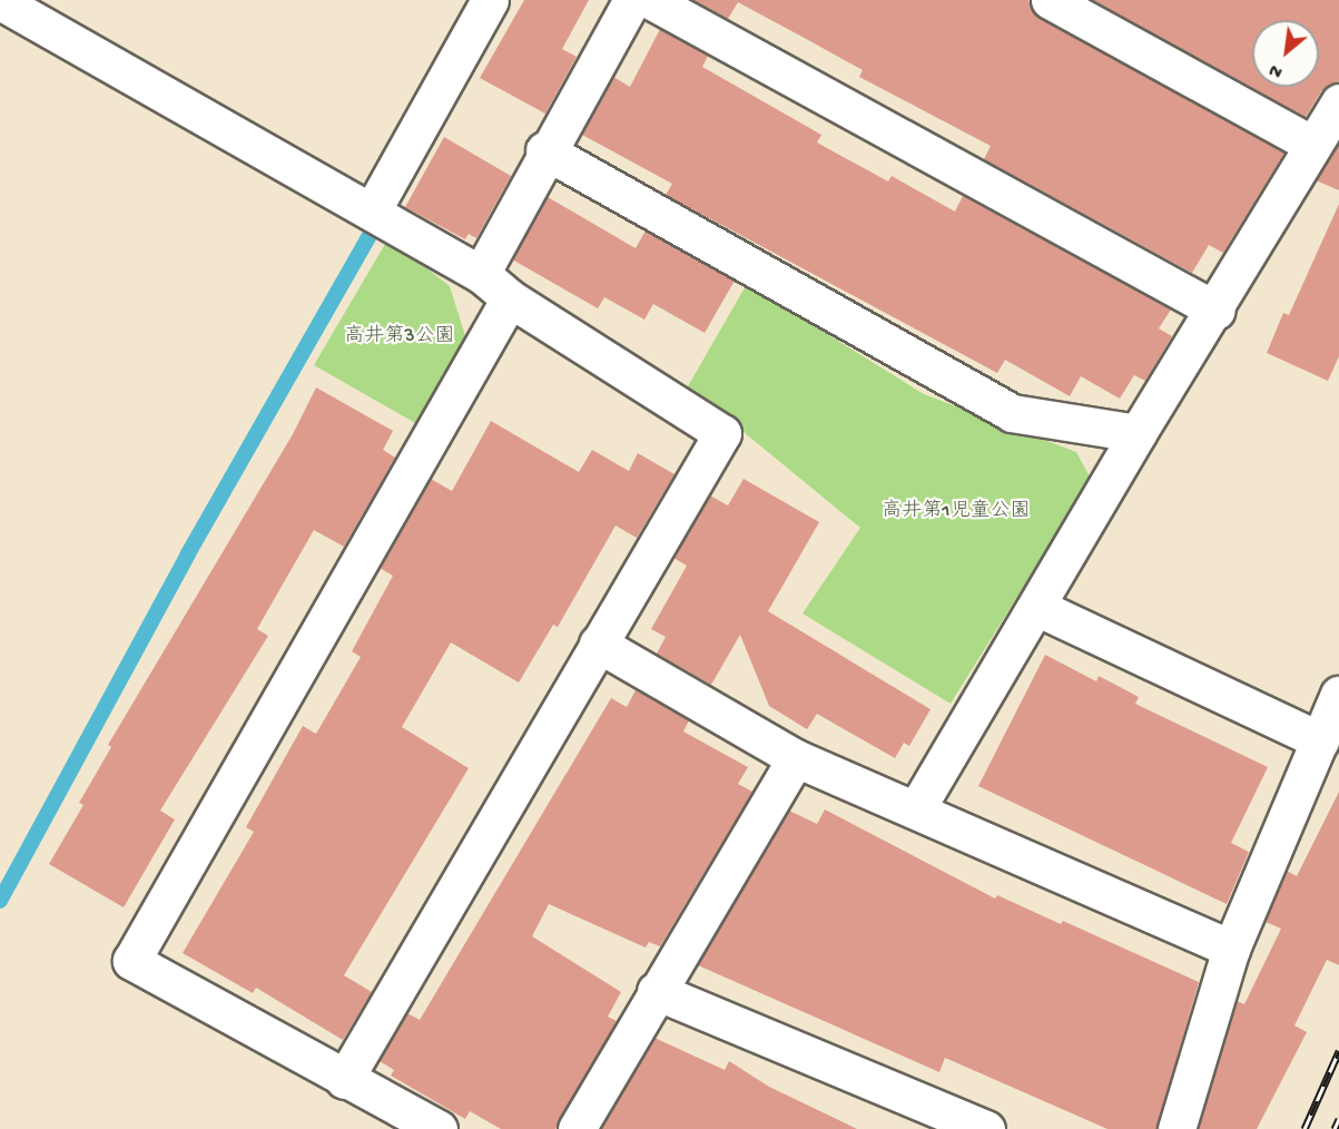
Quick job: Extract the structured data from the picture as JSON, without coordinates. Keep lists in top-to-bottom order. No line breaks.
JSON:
{"parks":["高井第3公園","高井第1児童公園"],"north":"bottom left"}
